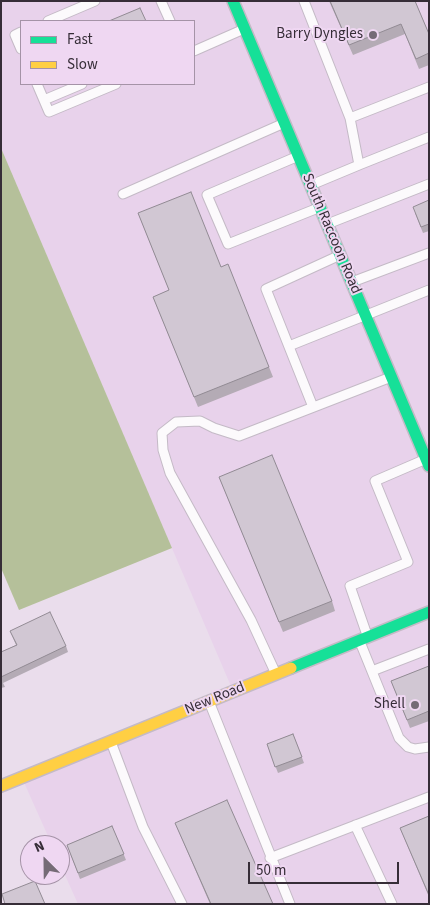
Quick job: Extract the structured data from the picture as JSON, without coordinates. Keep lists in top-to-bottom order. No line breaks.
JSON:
{"streets":{"street":["South Raccoon Road","New Road"]},"places":["Barry Dyngles","Shell"],"legend":["Fast","Slow"],"scale_bar":"50 m","north":"top left"}
